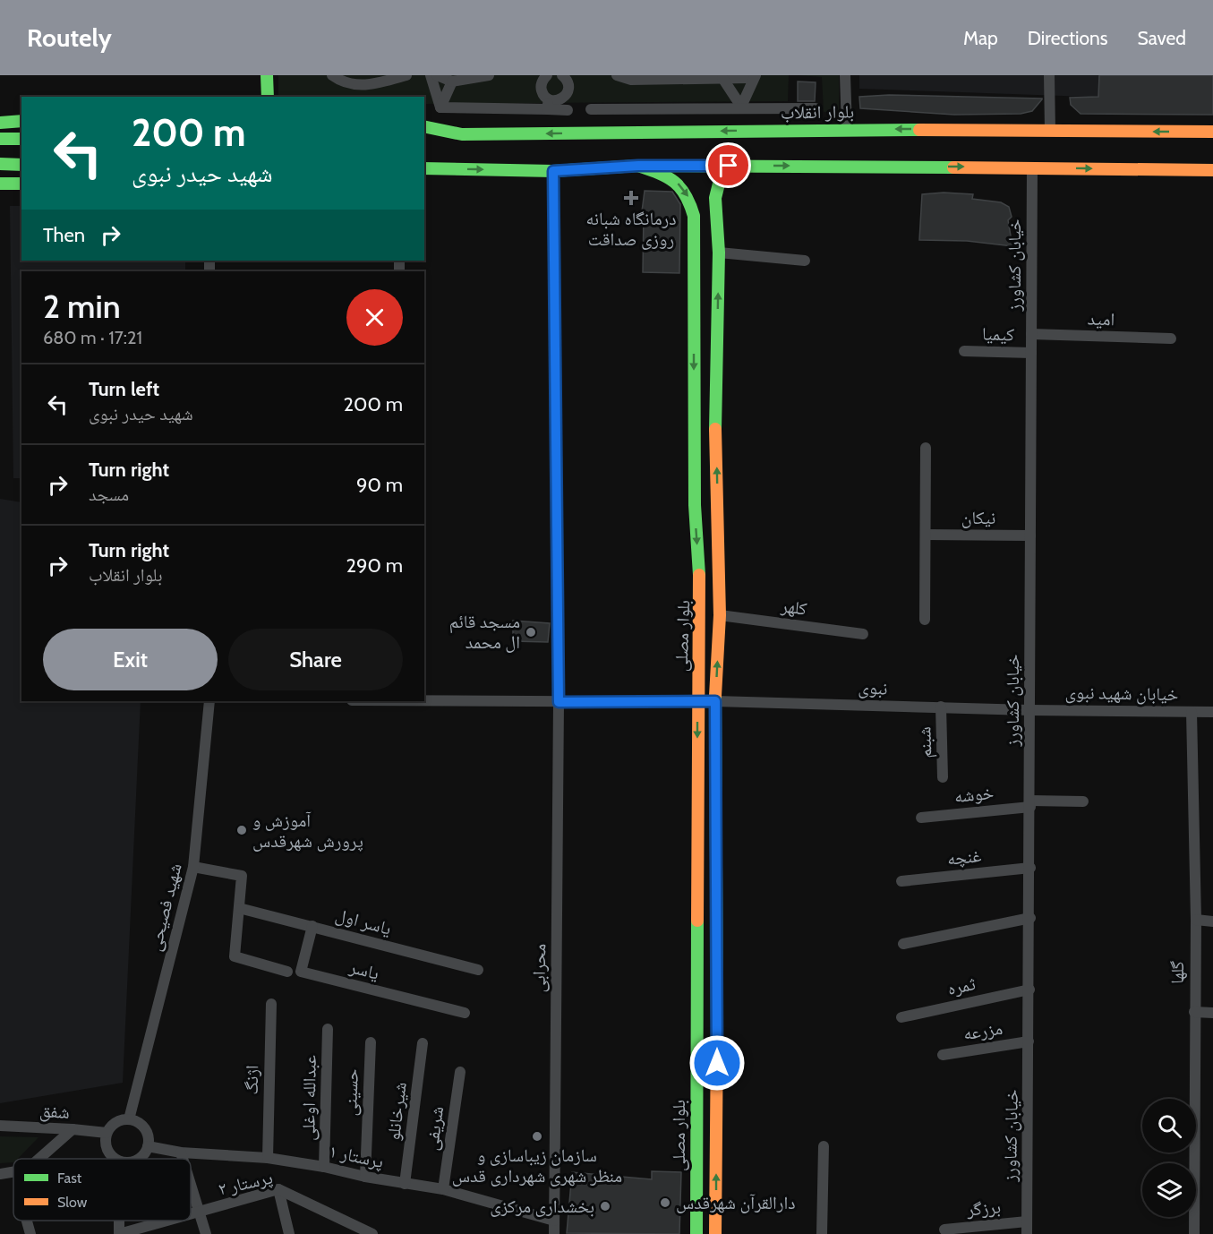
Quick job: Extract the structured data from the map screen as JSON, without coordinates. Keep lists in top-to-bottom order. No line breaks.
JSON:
{"streets":{"main road":["بلوار انقلاب","بلوار مصلی"],"street":["خیابان کشاورز","امید","کیمیا","نیکان","کلهر","نبوی","خیابان شهید نبوی","شبنم","خوشه","غنچه","شهید فصیحی","یاسر اول","محرابی","یاسر","گلها","ثمره","مزرعه","اژنگ","حسینی","عبدالله اوغلی","شفق","شیرخانلو","شریفی","پرستار ۱","پرستار ۲","برزگر"]},"crossings":[["خیابان کشاورز","امید"],["خیابان کشاورز","کیمیا"],["خیابان کشاورز","نیکان"],["خیابان کشاورز","نبوی"],["خیابان کشاورز","خیابان شهید نبوی"],["خیابان کشاورز","خوشه"],["خیابان کشاورز","غنچه"],["خیابان کشاورز","ثمره"],["خیابان کشاورز","مزرعه"],["خیابان کشاورز","برزگر"],["کلهر","بلوار مصلی"],["بلوار مصلی","نبوی"],["نبوی","خیابان شهید نبوی"],["نبوی","شبنم"],["خیابان شهید نبوی","گلها"],["یاسر اول","یاسر"],["محرابی","پرستار ۱"],["اژنگ","پرستار ۱"],["حسینی","پرستار ۱"],["عبدالله اوغلی","پرستار ۱"],["شیرخانلو","پرستار ۱"],["شریفی","پرستار ۱"]],"places":{"health":["درمانگاه شبانه روزی صداقت"],"other":["مسجد قائم ال محمد","آموزش و پرورش شهرقدس","سازمان زیباسازی و منظر شهری شهرداری قدس","دارالقرآن شهرقدس","بخشداری مرکزی"]},"legend":["Fast","Slow"],"page":{"header":"Routely","nav":["Map","Directions","Saved"],"turn":["200 m","شهید حیدر نبوی"],"then":"Then","heading":["2 min","680 m · 17:21"],"list":[{"name":"Turn left","note":"شهید حیدر نبوی","value":"200 m"},{"name":"Turn right","note":"مسجد","value":"90 m"},{"name":"Turn right","note":"بلوار انقلاب","value":"290 m"}],"buttons":["Exit","Share"]}}
